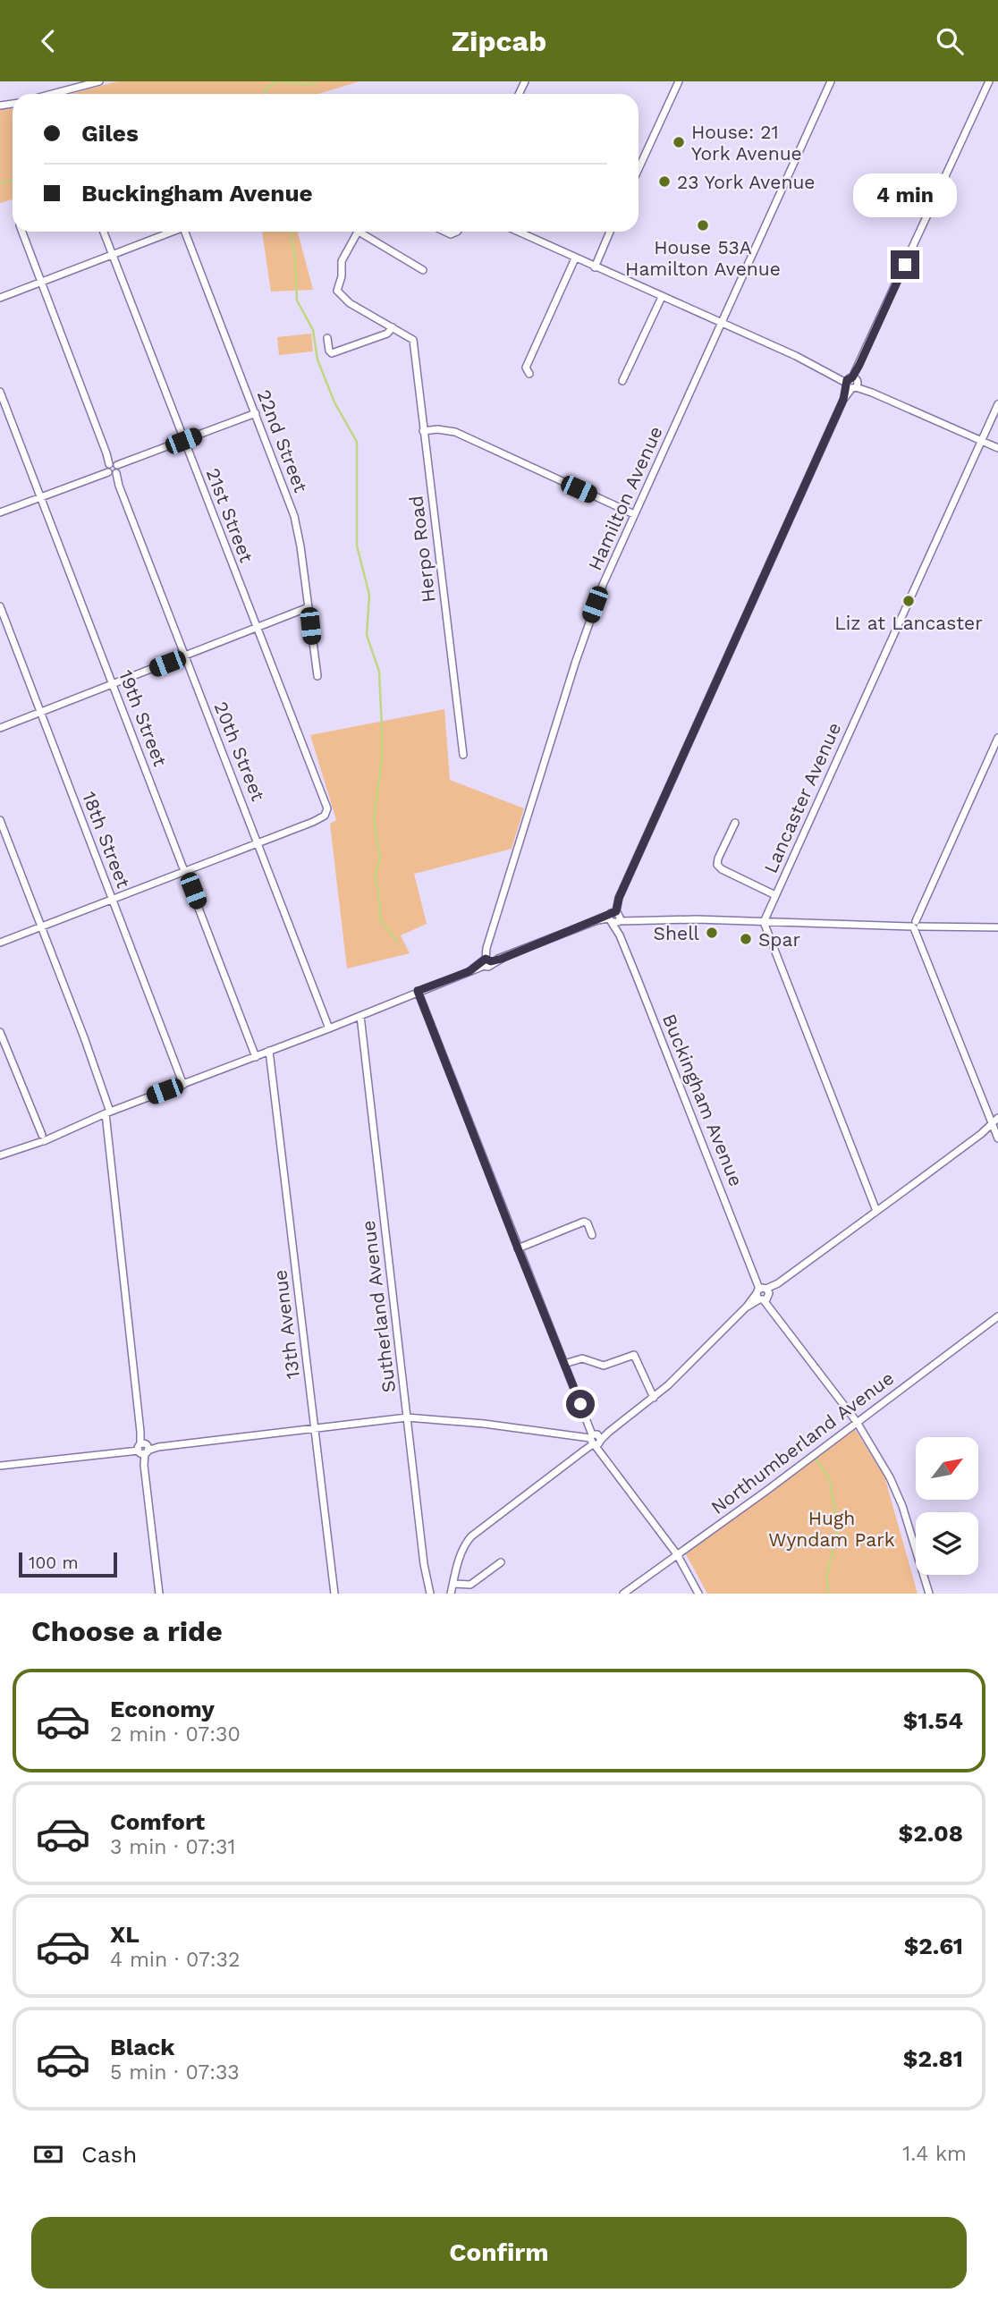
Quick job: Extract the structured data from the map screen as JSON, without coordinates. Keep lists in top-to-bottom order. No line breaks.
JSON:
{"streets":{"street":["22nd Street","Hamilton Avenue","21st Street","Herpo Road","19th Street","20th Street","Lancaster Avenue","18th Street","Buckingham Avenue","Sutherland Avenue","13th Avenue","Northumberland Avenue"]},"crossings":[["21st Street","20th Street"]],"parks":["Hugh Wyndam Park"],"places":["House: 21 York Avenue","23 York Avenue","House 53A Hamilton Avenue","Liz at Lancaster","Shell","Spar"],"scale_bar":"100 m","north":"top right","page":{"header":"Zipcab","banner":["Giles","Buckingham Avenue"],"bubble":"4 min","scale":"100 m","heading":"Choose a ride","list":[{"name":"Economy","note":"2 min · 07:30","value":"$1.54"},{"name":"Comfort","note":"3 min · 07:31","value":"$2.08"},{"name":"XL","note":"4 min · 07:32","value":"$2.61"},{"name":"Black","note":"5 min · 07:33","value":"$2.81"}],"pay":["Cash","1.4 km"],"buttons":"Confirm"}}
